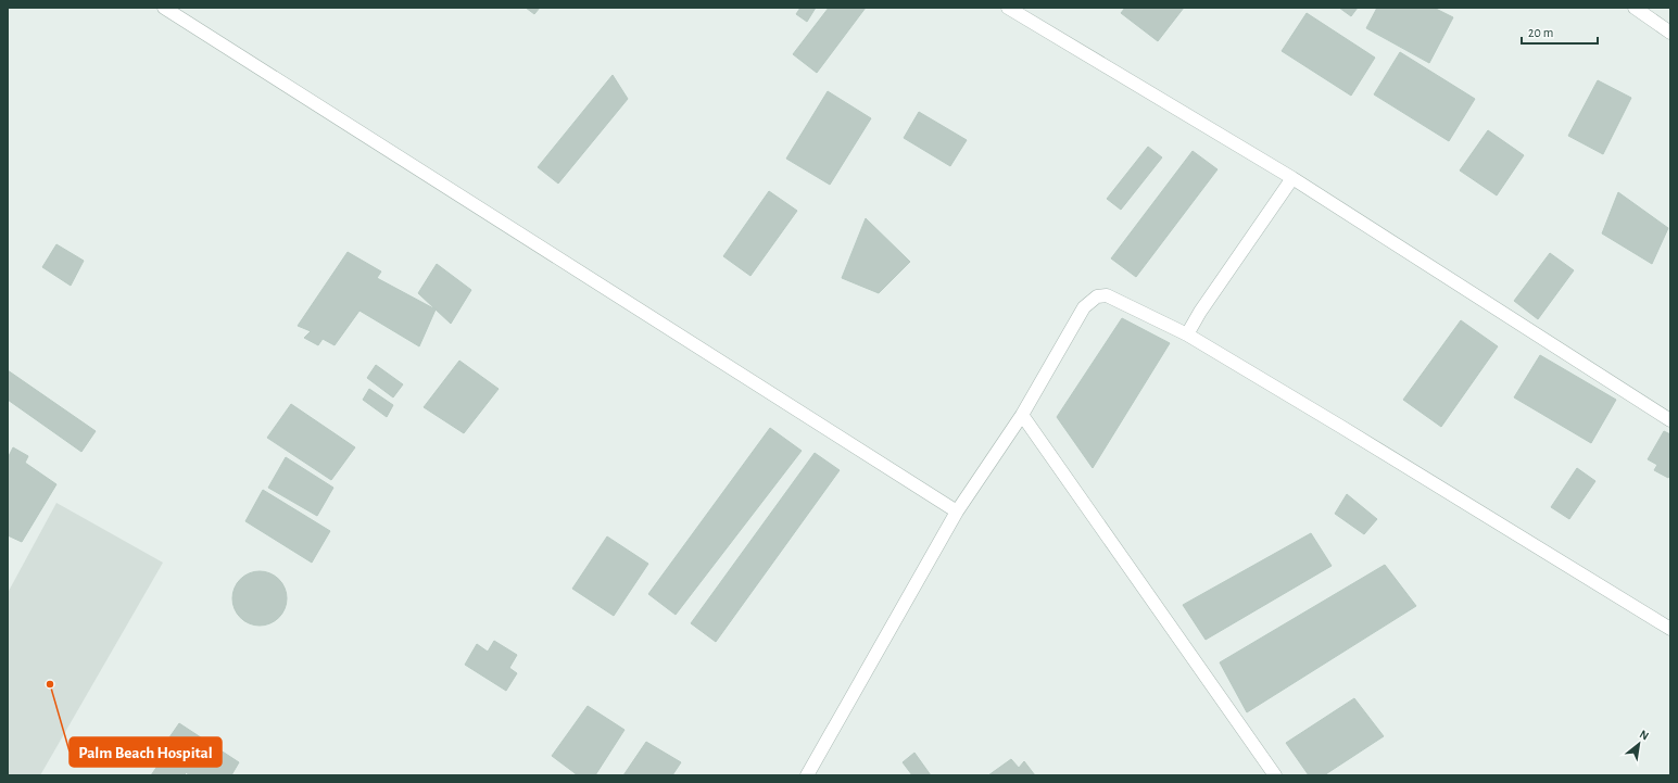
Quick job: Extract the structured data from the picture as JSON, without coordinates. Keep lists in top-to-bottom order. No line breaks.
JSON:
{"places":["Palm Beach Hospital"],"scale_bar":"20 m","north":"top right"}
